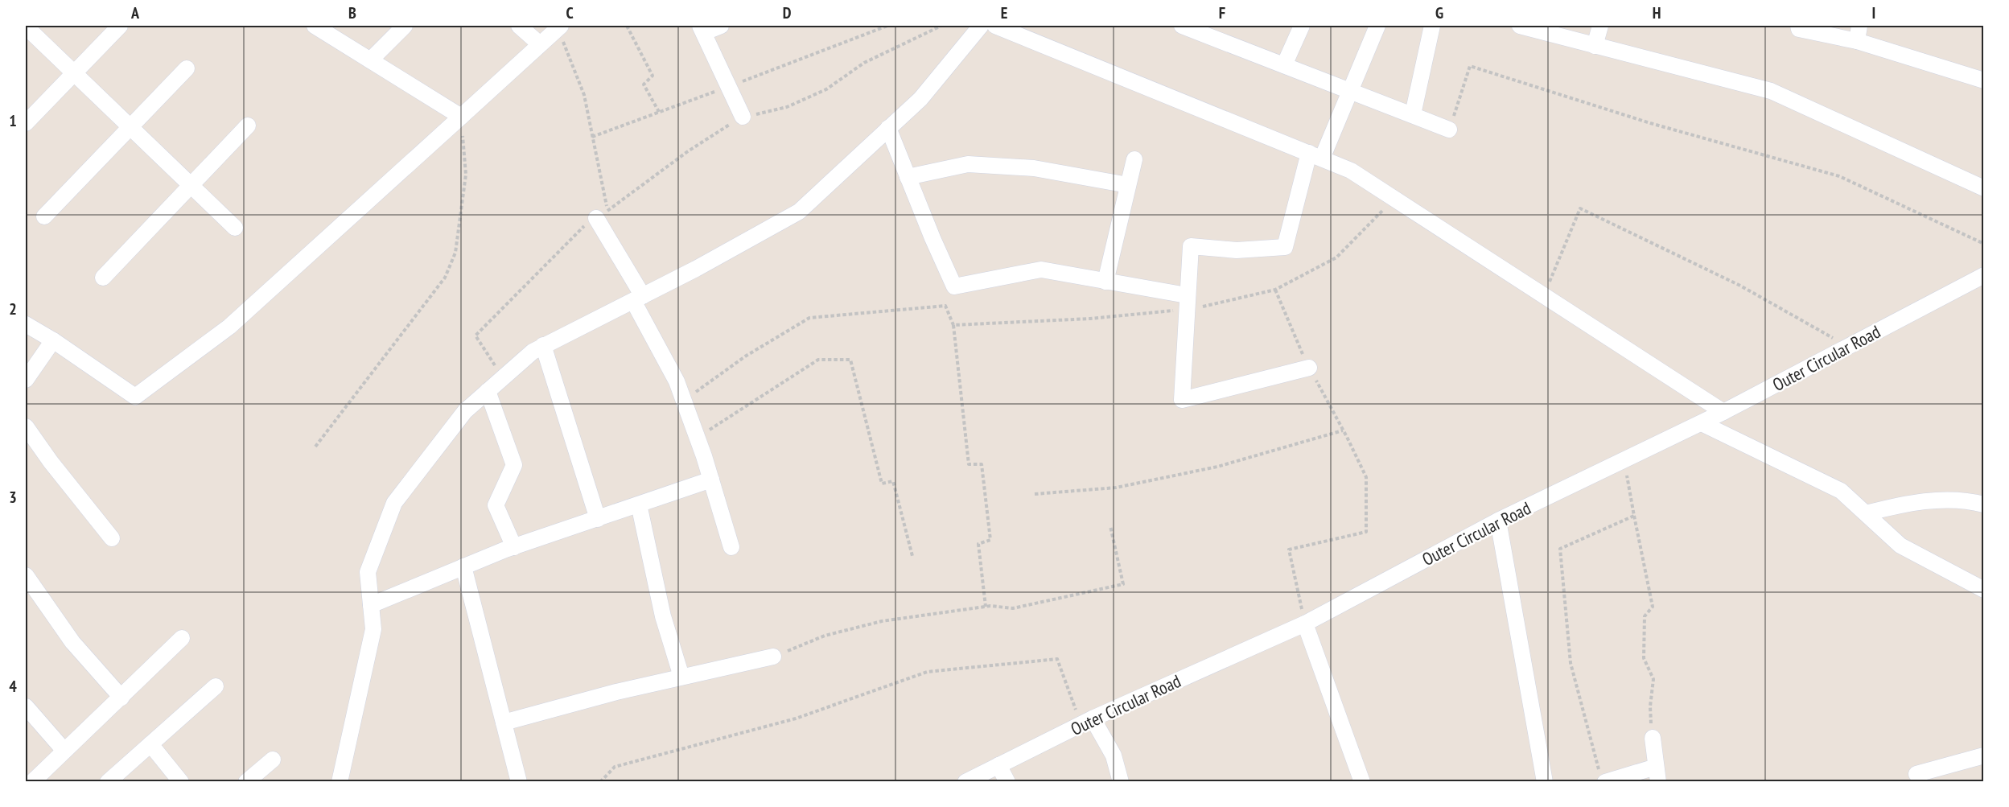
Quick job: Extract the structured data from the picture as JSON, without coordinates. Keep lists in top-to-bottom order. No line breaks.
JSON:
{"streets":{"street":["Outer Circular Road"]},"grid":{"columns":["A","B","C","D","E","F","G","H","I"],"rows":["1","2","3","4"]}}
